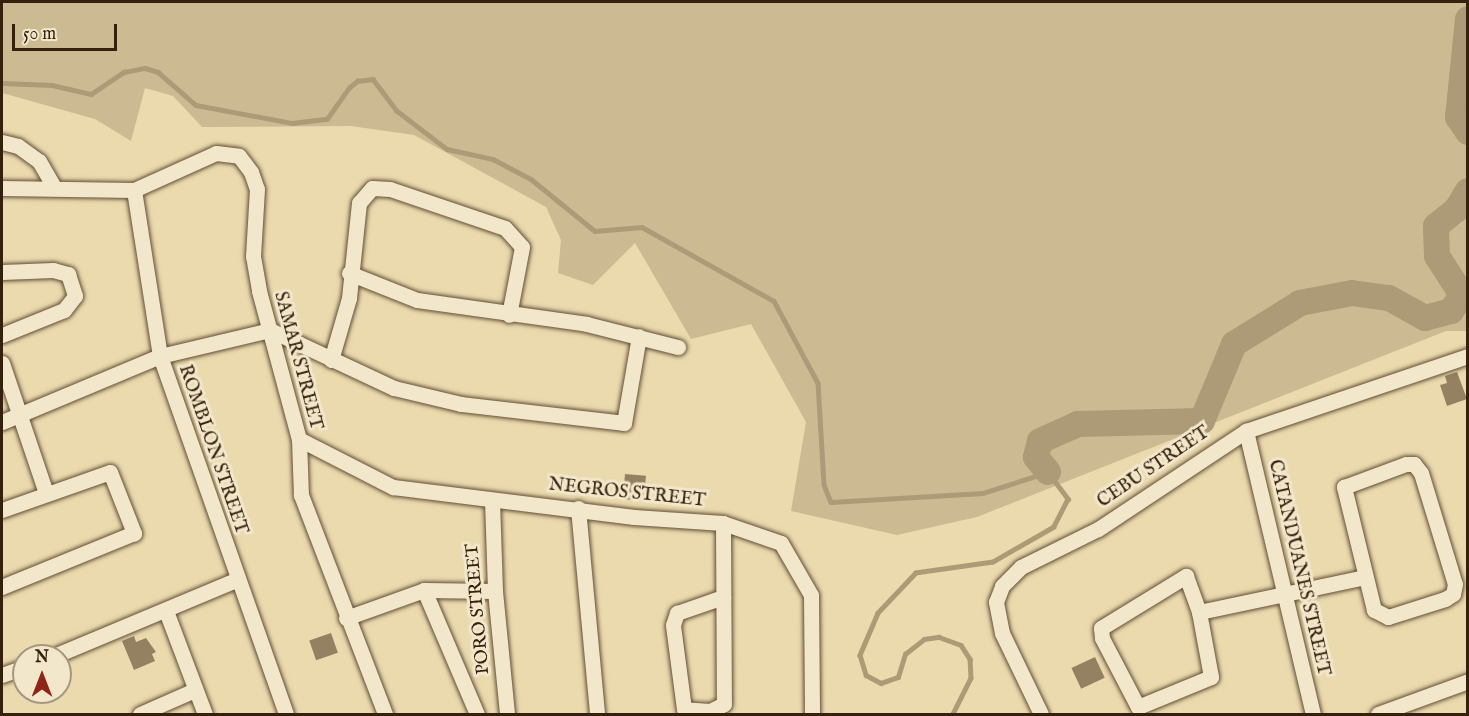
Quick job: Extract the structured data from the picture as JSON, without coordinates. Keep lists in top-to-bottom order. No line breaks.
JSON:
{"streets":{"street":["SAMAR STREET","ROMBLON STREET","CEBU STREET","NEGROS STREET","CATANDUANES STREET","PORO STREET"]},"crossings":[["SAMAR STREET","ROMBLON STREET"],["SAMAR STREET","NEGROS STREET"],["CEBU STREET","CATANDUANES STREET"],["NEGROS STREET","PORO STREET"]],"scale_bar":"50 m","north":"top"}
